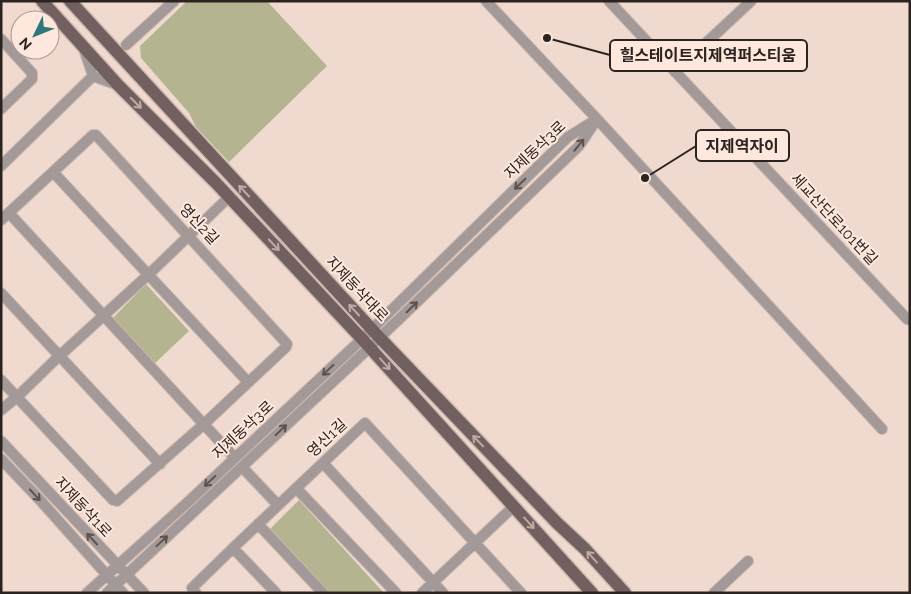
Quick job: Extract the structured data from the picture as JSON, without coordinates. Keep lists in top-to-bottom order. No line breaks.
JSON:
{"streets":{"main road":["지제동삭대로"],"street":["지제동삭3로","세교산단로101번길","영신2길","영신1길","지제동삭1로"]},"crossings":[["지제동삭3로","지제동삭대로"],["지제동삭3로","지제동삭1로"]],"places":["힐스테이트지제역퍼스티움","지제역자이"],"north":"bottom left"}
